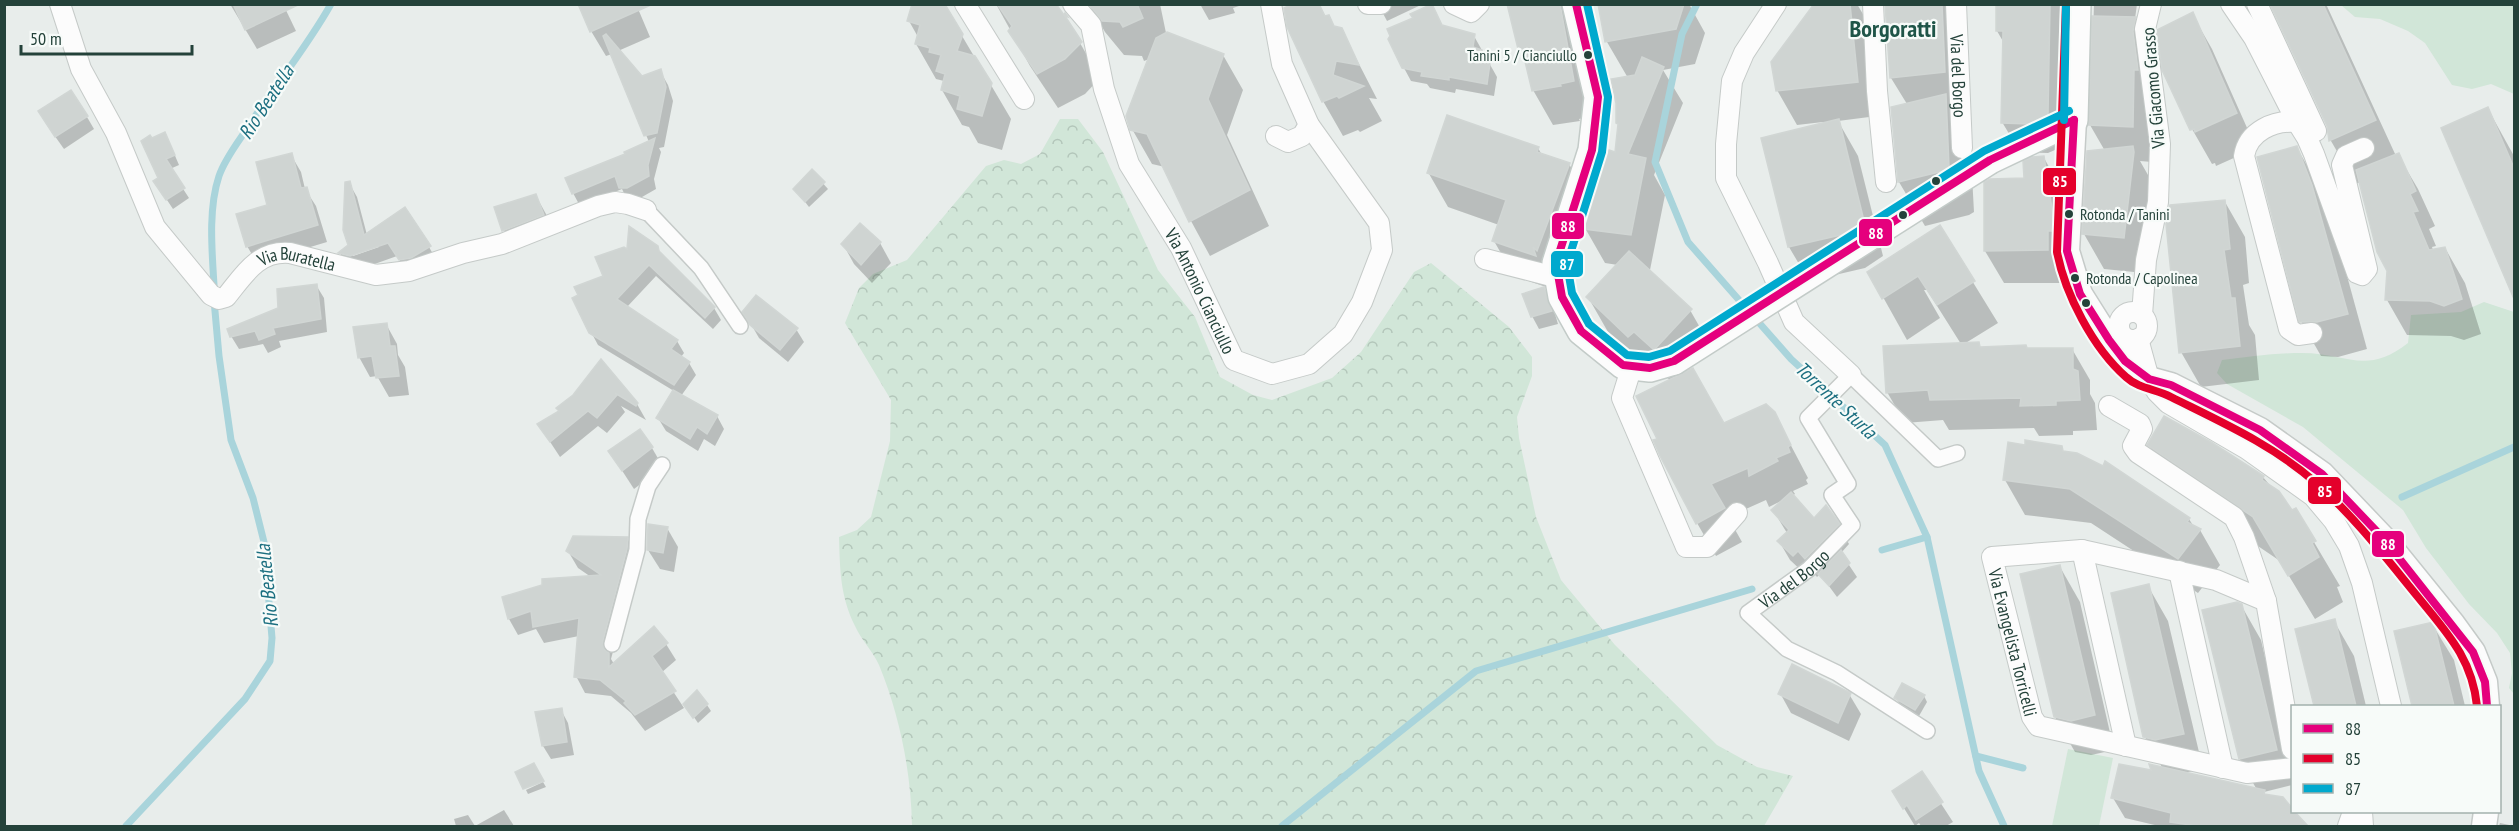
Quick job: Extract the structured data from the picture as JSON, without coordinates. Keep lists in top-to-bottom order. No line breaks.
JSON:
{"streets":{"street":["Via del Borgo","Via Giacomo Grasso","Via Buratella","Via Antonio Cianciullo","Via Evangelista Torricelli"]},"districts":["Borgoratti"],"water":["Rio Beatella","Torrente Sturla"],"places":["Tanini 5 / Cianciullo","Rotonda / Tanini","Rotonda / Capolinea"],"lines":["transit line 88","transit line 85","transit line 87"],"legend":["88","85","87"],"scale_bar":"50 m"}
